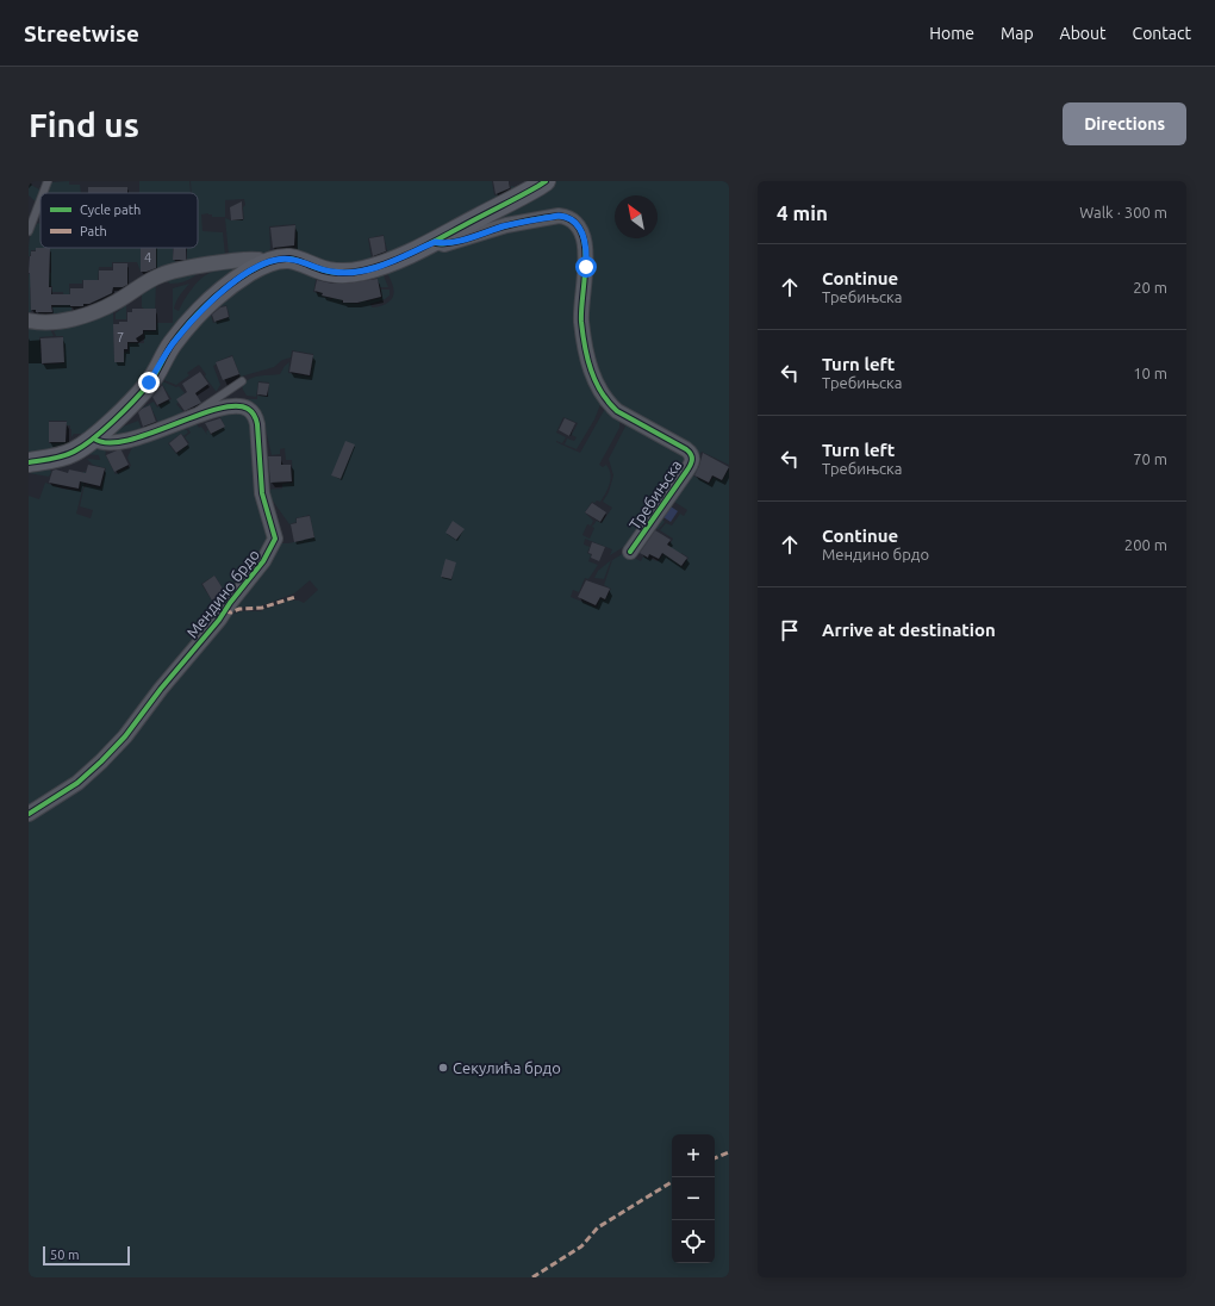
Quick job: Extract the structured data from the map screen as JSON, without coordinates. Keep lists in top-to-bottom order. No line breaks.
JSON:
{"streets":{"street":["Требињска","Мендино брдо"]},"places":["Секулића брдо"],"house_numbers":["4","7"],"legend":["Cycle path","Path"],"scale_bar":"50 m","north":"top left","page":{"header":"Streetwise","nav":["Home","Map","About","Contact"],"buttons":"Directions","title":"Find us","heading":["4 min","Walk · 300 m"],"list":[["Continue","Требињска","20 m"],["Turn left","Требињска","10 m"],["Turn left","Требињска","70 m"],["Continue","Мендино брдо","200 m"],"Arrive at destination"],"map_buttons":["+","−"],"scale":"50 m"}}
